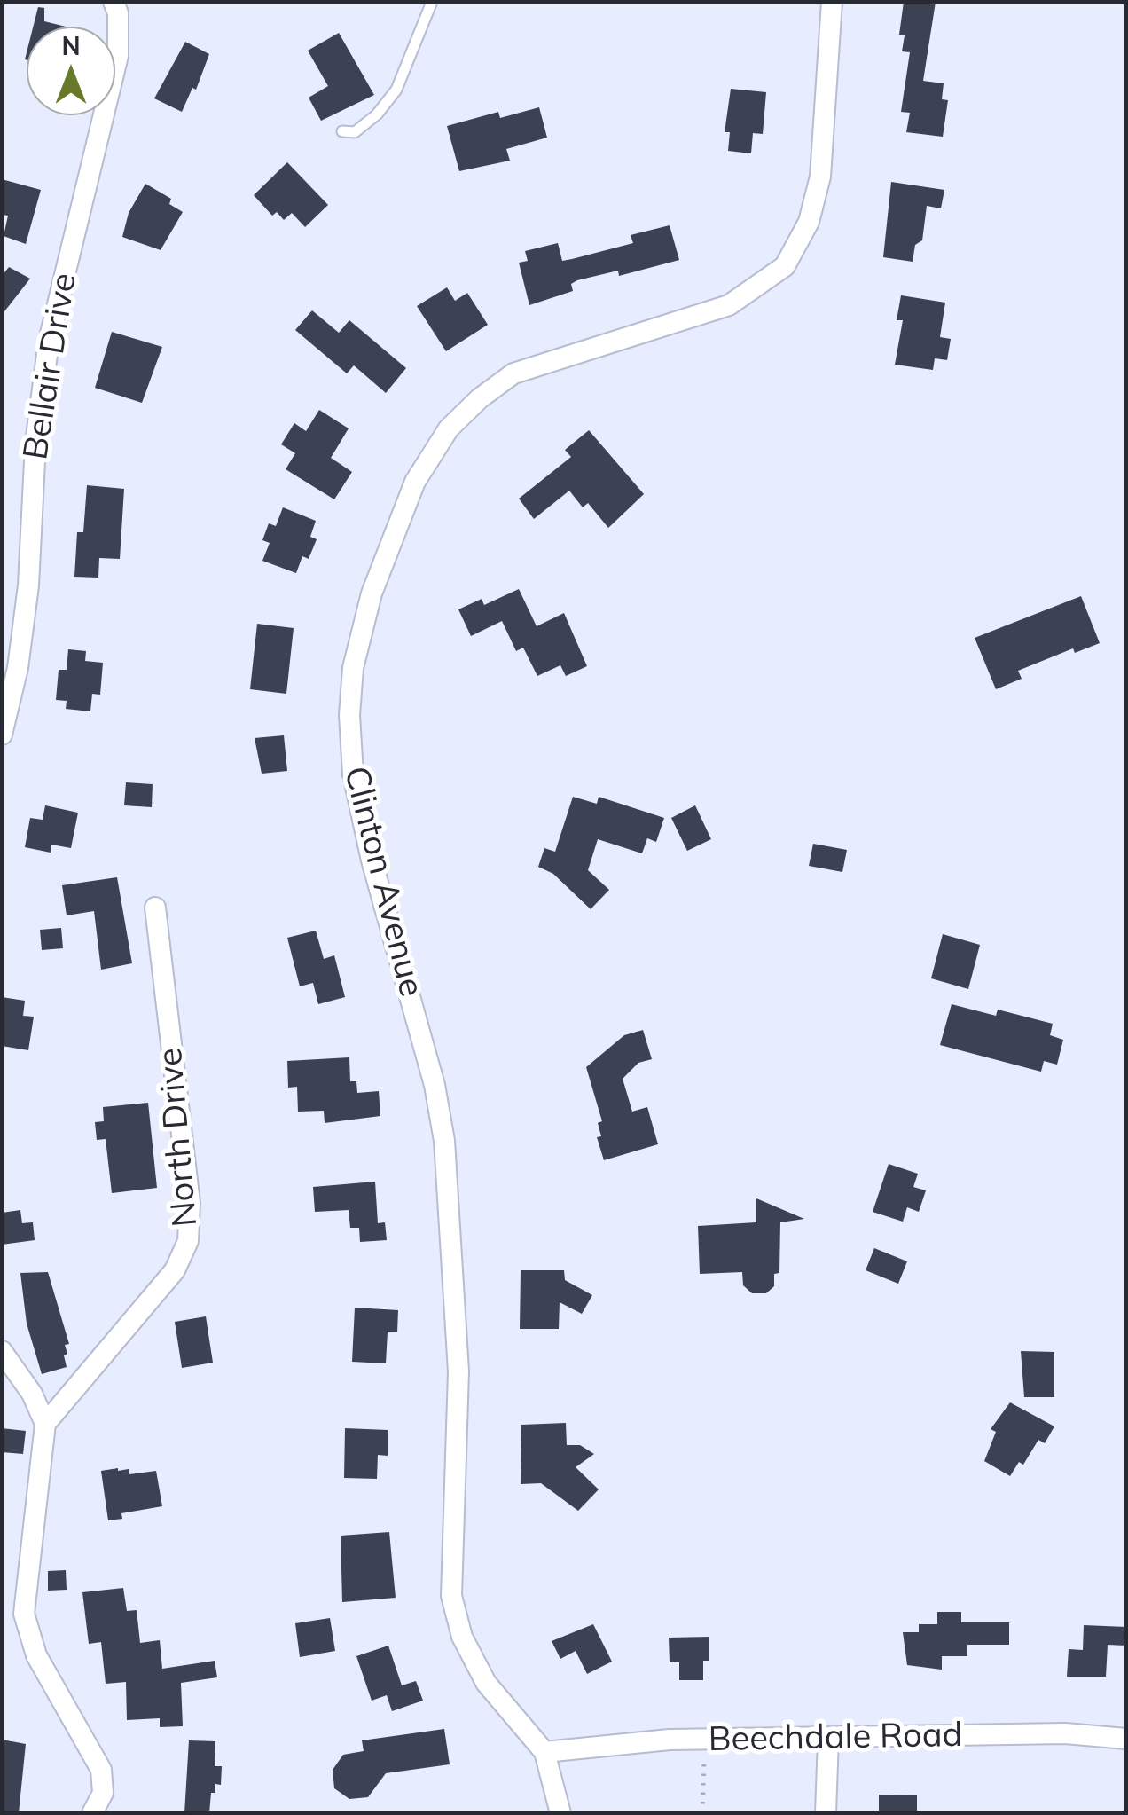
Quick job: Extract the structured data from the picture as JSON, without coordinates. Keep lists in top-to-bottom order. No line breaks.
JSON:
{"streets":{"street":["Bellair Drive","Clinton Avenue","North Drive","Beechdale Road"]},"crossings":[["Clinton Avenue","Beechdale Road"]],"north":"top"}
